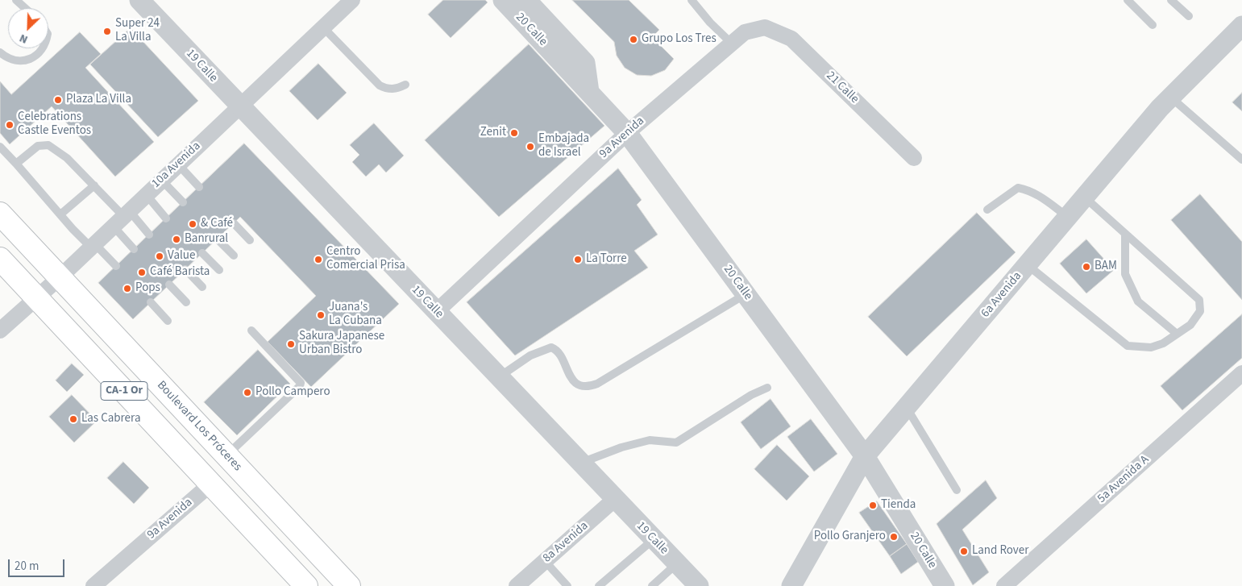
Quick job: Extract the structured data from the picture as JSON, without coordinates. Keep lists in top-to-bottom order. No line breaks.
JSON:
{"streets":{"highway":["CA-1 Or","Boulevard Los Próceres"],"street":["20 Calle","19 Calle","21 Calle","9a Avenida","10a Avenida","6a Avenida","5a Avenida A","8a Avenida"]},"crossings":[["20 Calle","9a Avenida"],["20 Calle","6a Avenida"],["19 Calle","9a Avenida"],["19 Calle","10a Avenida"],["19 Calle","8a Avenida"],["21 Calle","9a Avenida"],["9a Avenida","CA-1 Or"],["10a Avenida","CA-1 Or"],["10a Avenida","Boulevard Los Próceres"]],"places":["Super 24 La Villa","Grupo Los Tres","Plaza La Villa","Celebrations Castle Eventos","Zenit","Embajada de Israel","& Café","Banrural","Value","Centro Comercial Prisa","La Torre","BAM","Café Barista","Pops","Juana's La Cubana","Sakura Japanese Urban Bistro","Pollo Campero","Las Cabrera","Tienda","Pollo Granjero","Land Rover"],"scale_bar":"20 m","north":"bottom left"}
